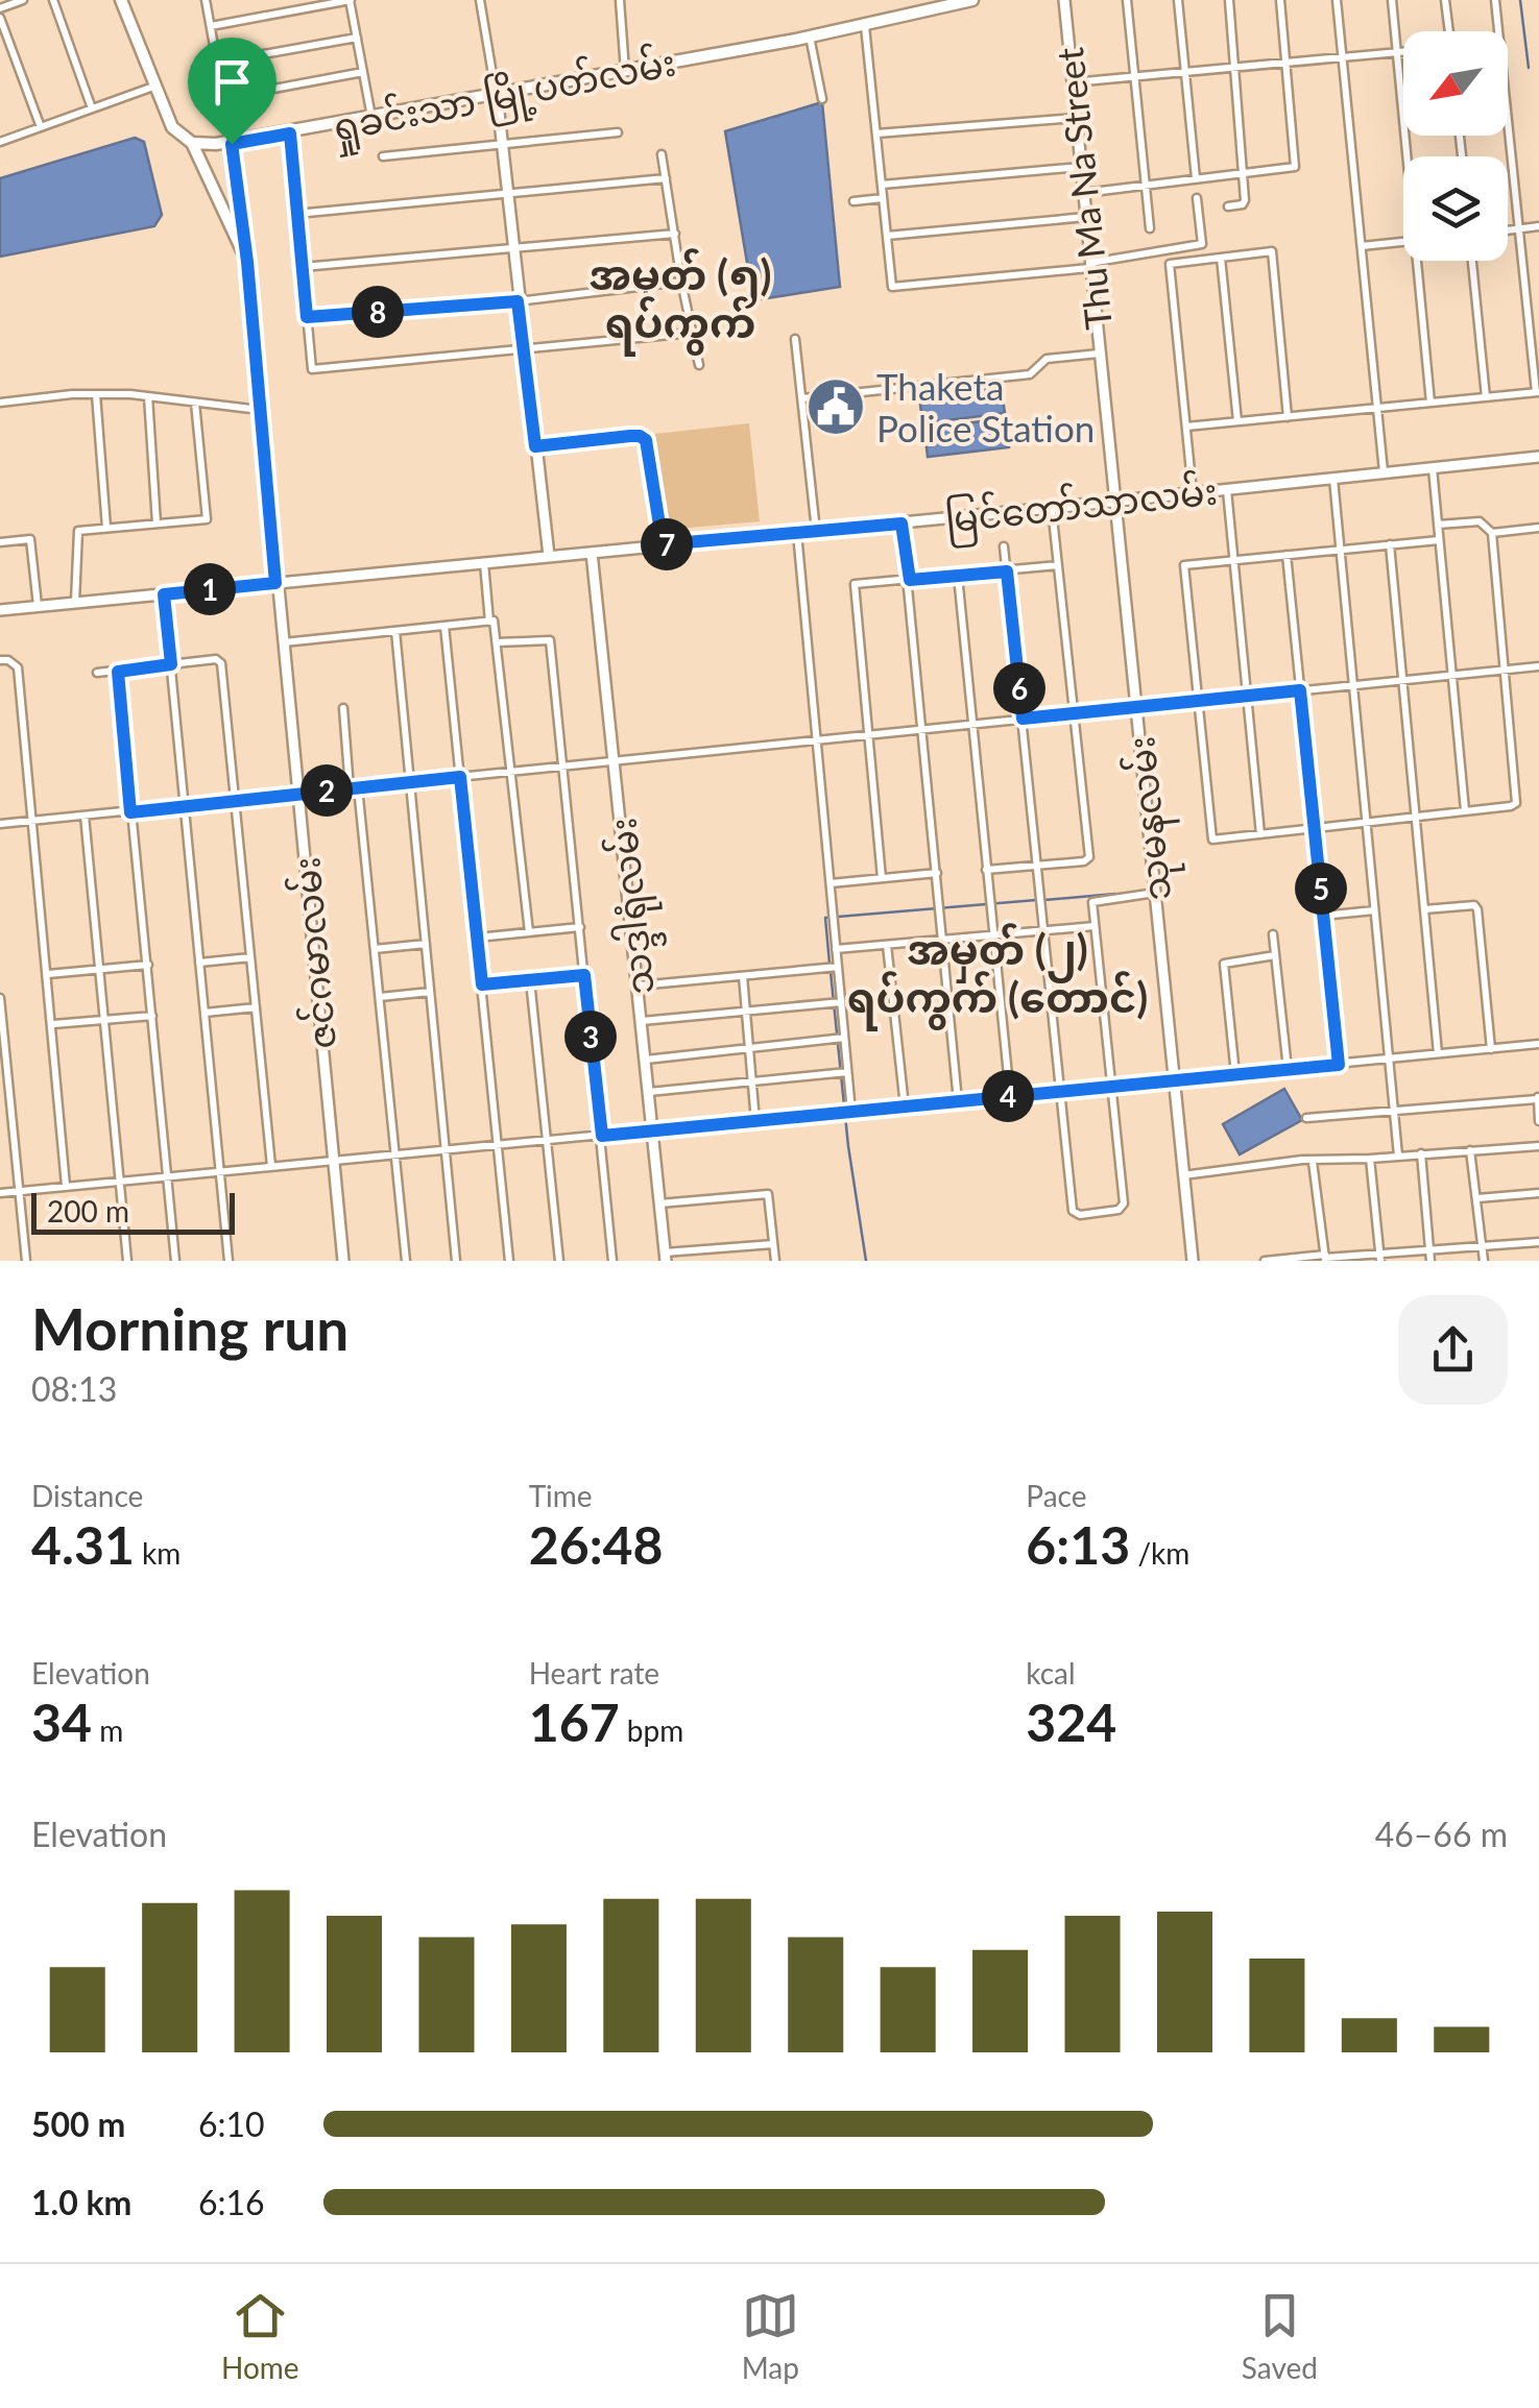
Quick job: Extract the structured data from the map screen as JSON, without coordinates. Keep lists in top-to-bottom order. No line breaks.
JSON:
{"streets":{"main road":["ရှုခင်းသာ မြို့ပတ်လမ်း"],"street":["Thu Ma Na Street","မြင်တော်သာလမ်း","သုမနလမ်း","သဒ္ဒါရုံလမ်း","ဇင်ဂမာလမ်း"]},"crossings":[["ရှုခင်းသာ မြို့ပတ်လမ်း","ဇင်ဂမာလမ်း"],["Thu Ma Na Street","မြင်တော်သာလမ်း"],["Thu Ma Na Street","သုမနလမ်း"],["မြင်တော်သာလမ်း","သုမနလမ်း"],["မြင်တော်သာလမ်း","သဒ္ဒါရုံလမ်း"],["မြင်တော်သာလမ်း","ဇင်ဂမာလမ်း"]],"districts":["အမှတ် (၅) ရပ်ကွက်","အမှတ် (၂) ရပ်ကွက် (တောင်)"],"places":{"public building":["Thaketa Police Station"]},"scale_bar":"200 m","north":"bottom left","page":{"pins":["8","7","1","6","2","5","3","4"],"scale":"200 m","heading":["Morning run","08:13"],"stats":[["Distance","4.31 km"],["Time","26:48"],["Pace","6:13 /km"],["Elevation","34 m"],["Heart rate","167 bpm"],["kcal","324"]],"chart":["Elevation","46–66 m"],"list":[{"name":"500 m","note":"6:10"},{"name":"1.0 km","note":"6:16"}],"tabs":["Home","Map","Saved"]}}
